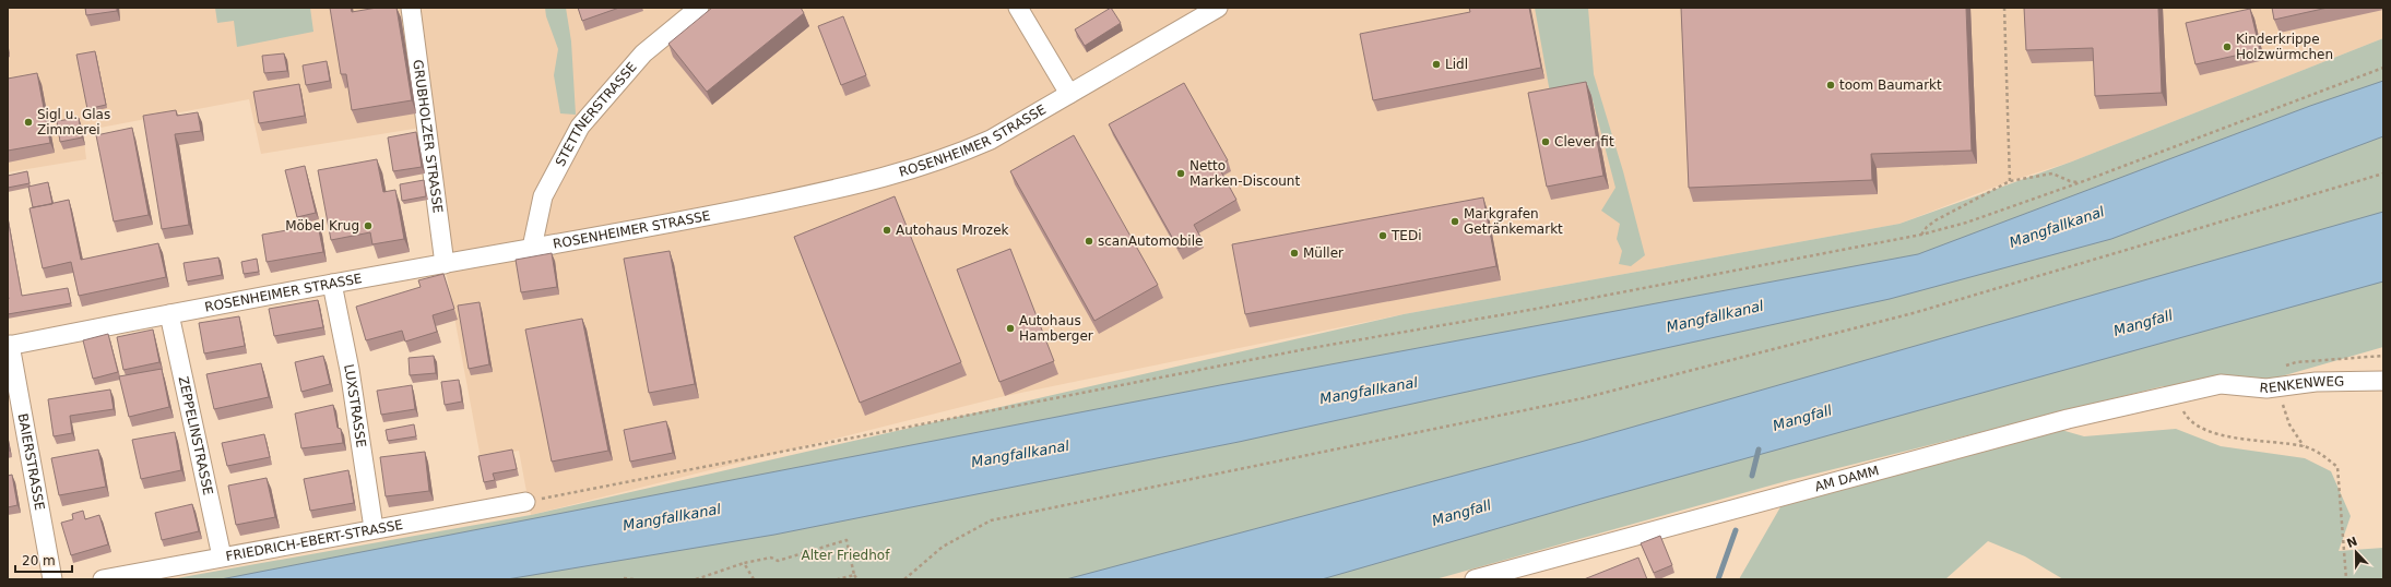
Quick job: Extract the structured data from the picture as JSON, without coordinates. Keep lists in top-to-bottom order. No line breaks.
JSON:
{"streets":{"street":["STETTNERSTRASSE","GRUBHOLZER STRASSE","ROSENHEIMER STRASSE","RENKENWEG","LUXSTRASSE","ZEPPELINSTRASSE","BAIERSTRASSE","AM DAMM","FRIEDRICH-EBERT-STRASSE"]},"crossings":[["STETTNERSTRASSE","ROSENHEIMER STRASSE"],["GRUBHOLZER STRASSE","ROSENHEIMER STRASSE"],["ROSENHEIMER STRASSE","LUXSTRASSE"],["ROSENHEIMER STRASSE","ZEPPELINSTRASSE"],["ROSENHEIMER STRASSE","BAIERSTRASSE"],["RENKENWEG","AM DAMM"],["LUXSTRASSE","FRIEDRICH-EBERT-STRASSE"],["ZEPPELINSTRASSE","FRIEDRICH-EBERT-STRASSE"]],"water":["Mangfallkanal","Mangfall"],"parks":["Alter Friedhof"],"places":["Kinderkrippe Holzwürmchen","Lidl","toom Baumarkt","Sigl u. Glas Zimmerei","Clever fit","Netto Marken-Discount","Markgrafen Getränkemarkt","Möbel Krug","Autohaus Mrozek","TEDi","scanAutomobile","Müller","Autohaus Hamberger"],"scale_bar":"20 m","north":"top"}
